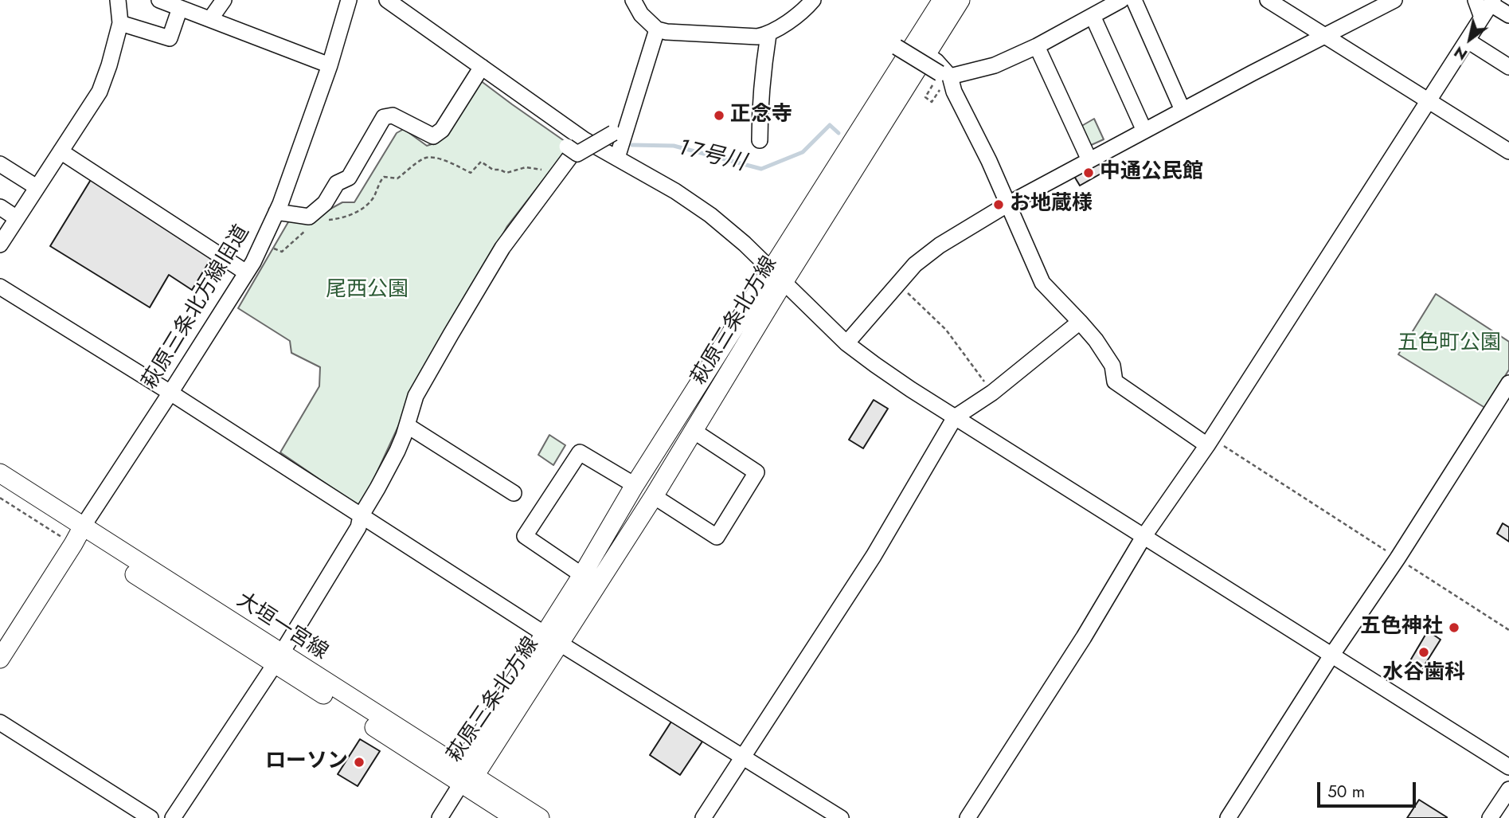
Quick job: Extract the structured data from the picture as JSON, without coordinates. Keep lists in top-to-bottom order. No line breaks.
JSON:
{"streets":{"main road":["萩原三条北方線","大垣一宮線"],"street":["萩原三条北方線旧道"]},"crossings":[["萩原三条北方線旧道","大垣一宮線"],["萩原三条北方線","大垣一宮線"]],"water":["１７号川"],"parks":["尾西公園","五色町公園"],"places":["正念寺","中通公民館","お地蔵様","五色神社","水谷歯科","ローソン"],"scale_bar":"50 m","north":"bottom left"}
